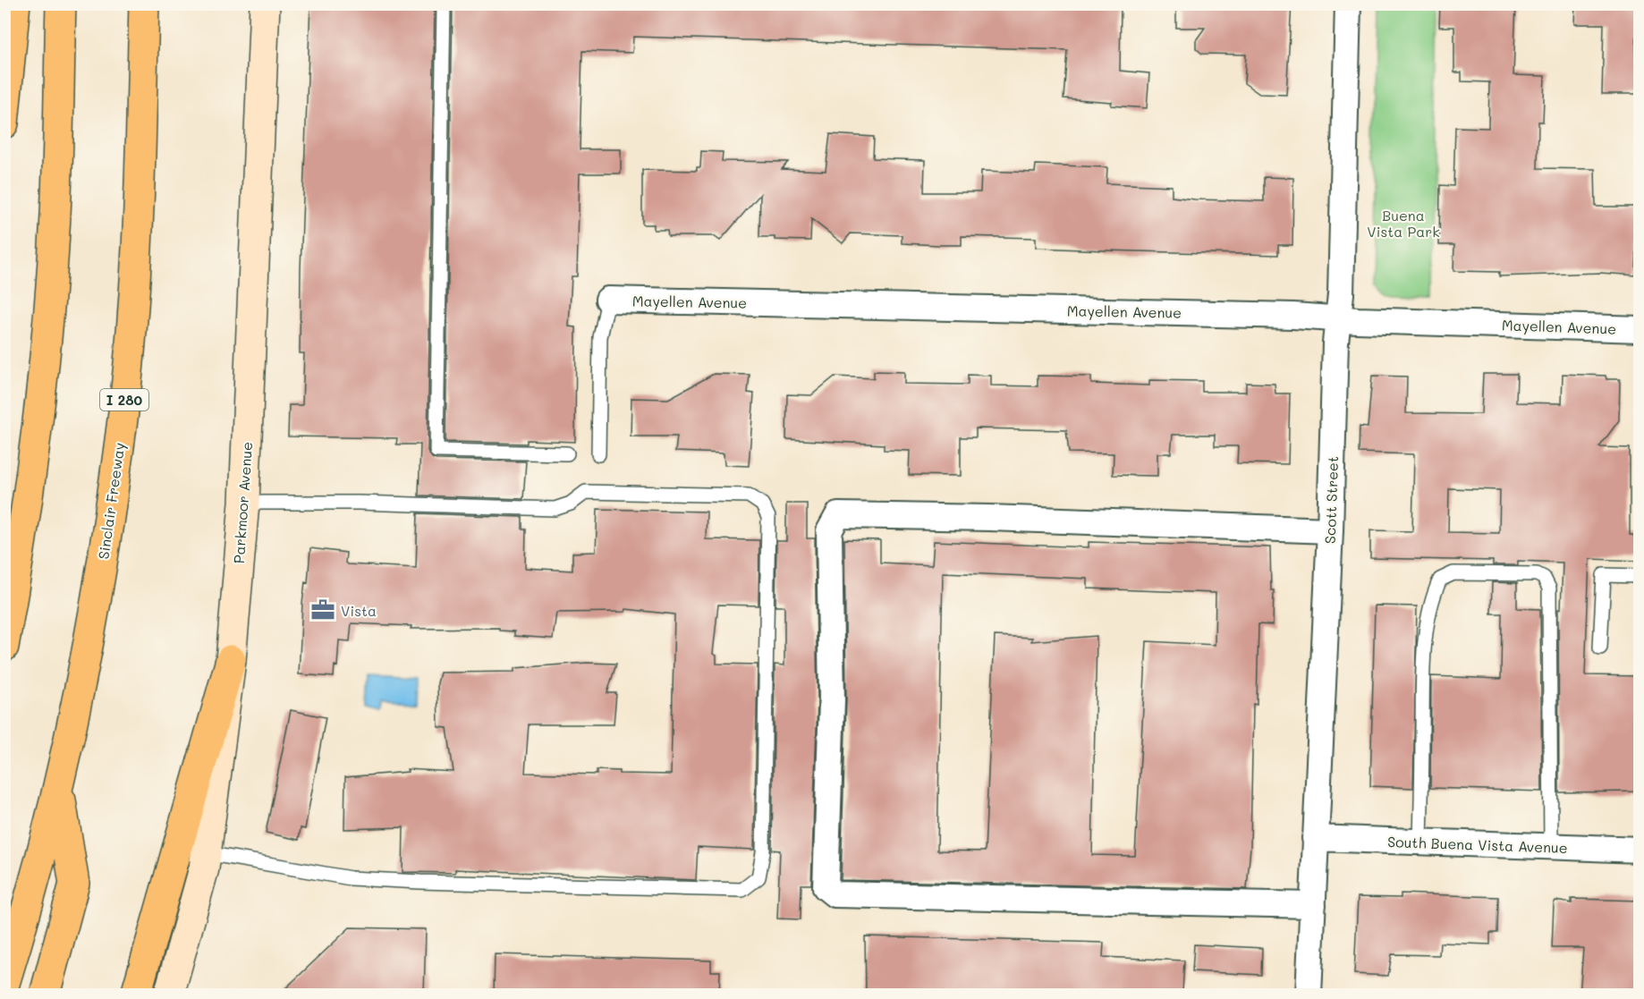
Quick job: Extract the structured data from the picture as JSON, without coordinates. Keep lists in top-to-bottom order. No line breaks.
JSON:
{"streets":{"highway":["I 280","Sinclair Freeway"],"street":["Mayellen Avenue","Scott Street","Parkmoor Avenue","South Buena Vista Avenue"]},"crossings":[["Mayellen Avenue","Scott Street"],["Scott Street","South Buena Vista Avenue"]],"parks":["Buena Vista Park"],"places":{"office":["Vista"]}}
